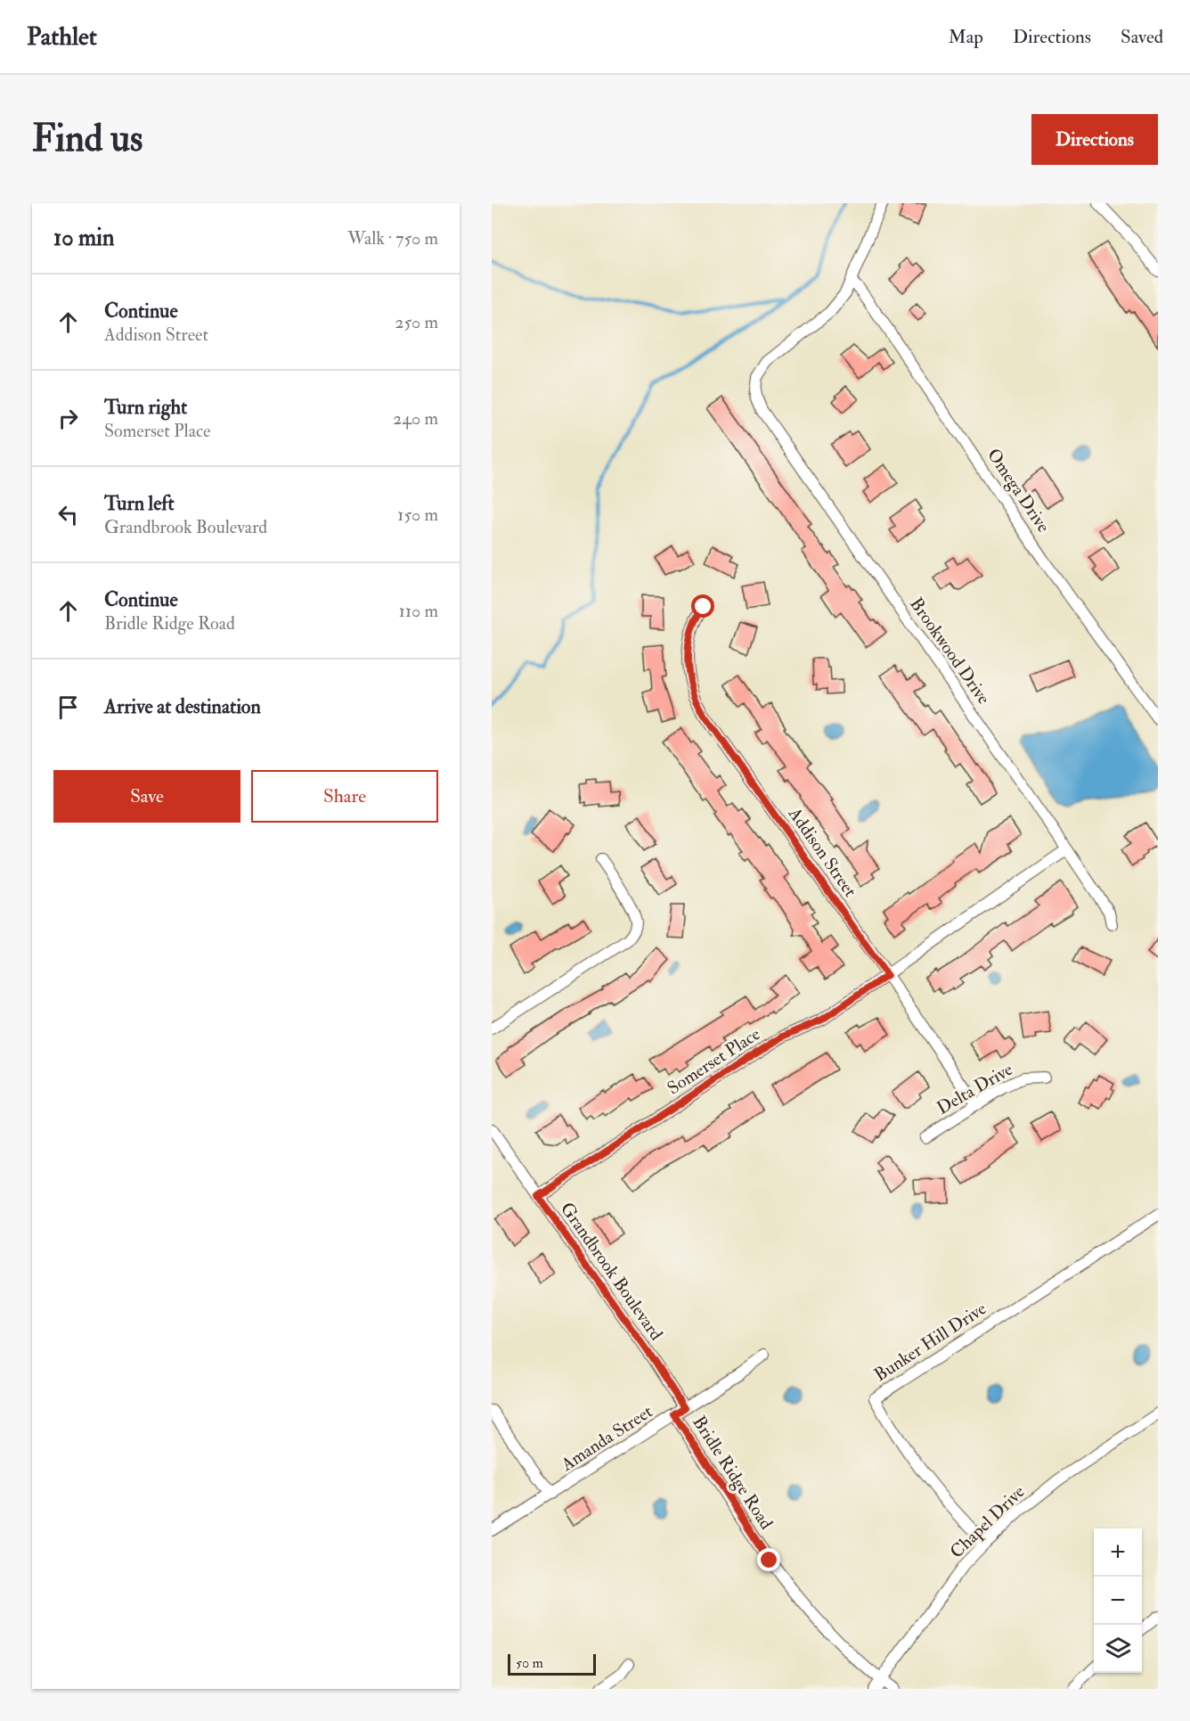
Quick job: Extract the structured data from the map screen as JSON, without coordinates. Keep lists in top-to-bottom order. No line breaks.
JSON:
{"streets":{"street":["Omega Drive","Brookwood Drive","Addison Street","Somerset Place","Delta Drive","Grandbrook Boulevard","Bunker Hill Drive","Amanda Street","Bridle Ridge Road","Chapel Drive"]},"crossings":[["Omega Drive","Brookwood Drive"],["Brookwood Drive","Somerset Place"],["Addison Street","Somerset Place"],["Addison Street","Delta Drive"],["Somerset Place","Grandbrook Boulevard"],["Grandbrook Boulevard","Amanda Street"],["Bunker Hill Drive","Chapel Drive"],["Amanda Street","Bridle Ridge Road"],["Bridle Ridge Road","Chapel Drive"]],"scale_bar":"50 m","page":{"header":"Pathlet","nav":["Map","Directions","Saved"],"buttons":["Directions",["Save","Share"]],"title":"Find us","heading":["10 min","Walk · 750 m"],"list":[["Continue","Addison Street","250 m"],["Turn right","Somerset Place","240 m"],["Turn left","Grandbrook Boulevard","150 m"],["Continue","Bridle Ridge Road","110 m"],"Arrive at destination"],"map_buttons":["+","−"],"scale":"50 m"}}
